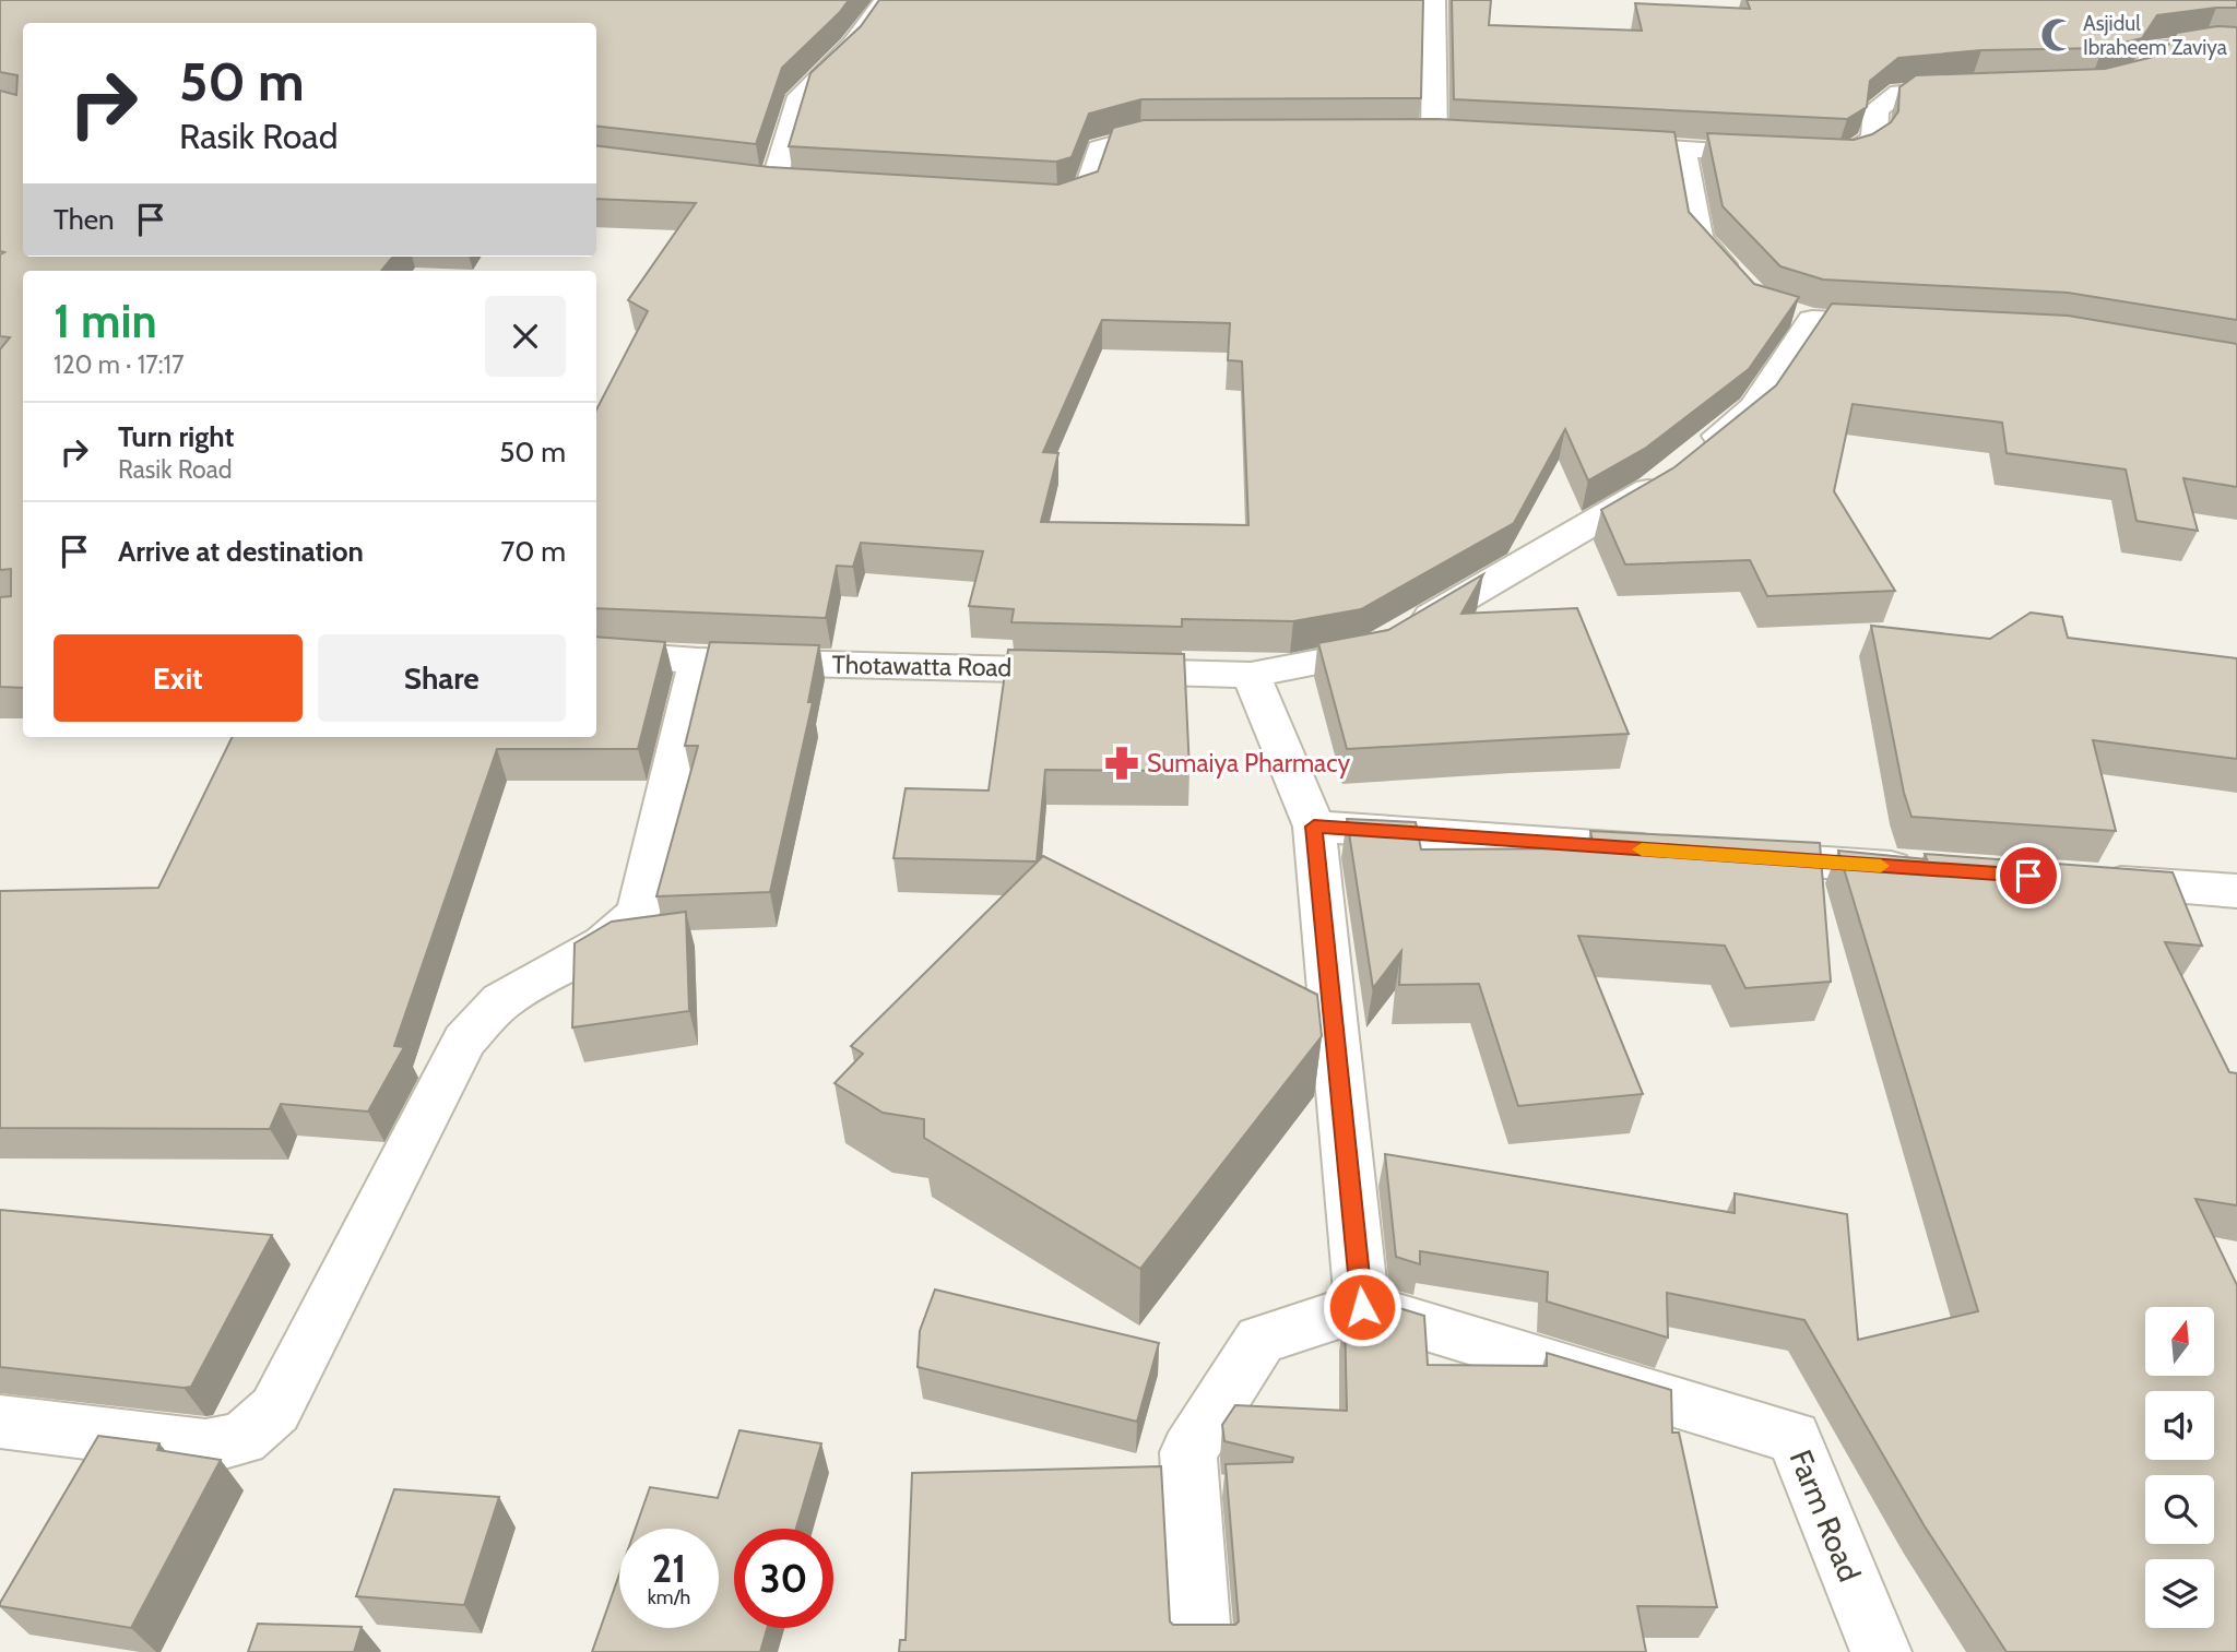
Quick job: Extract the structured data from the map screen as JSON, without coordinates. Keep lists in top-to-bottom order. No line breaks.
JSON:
{"streets":{"street":["Thotawatta Road","Farm Road"]},"places":{"mosque":["Asjidul Ibraheem Zaviya"],"pharmacy":["Sumaiya Pharmacy"]},"north":"top","page":{"turn":["50 m","Rasik Road"],"then":"Then","heading":["1 min","120 m · 17:17"],"list":[{"name":"Turn right","note":"Rasik Road","value":"50 m"},{"name":"Arrive at destination","value":"70 m"}],"buttons":["Exit","Share"],"speed":"21 km/h","limit":"30"}}
